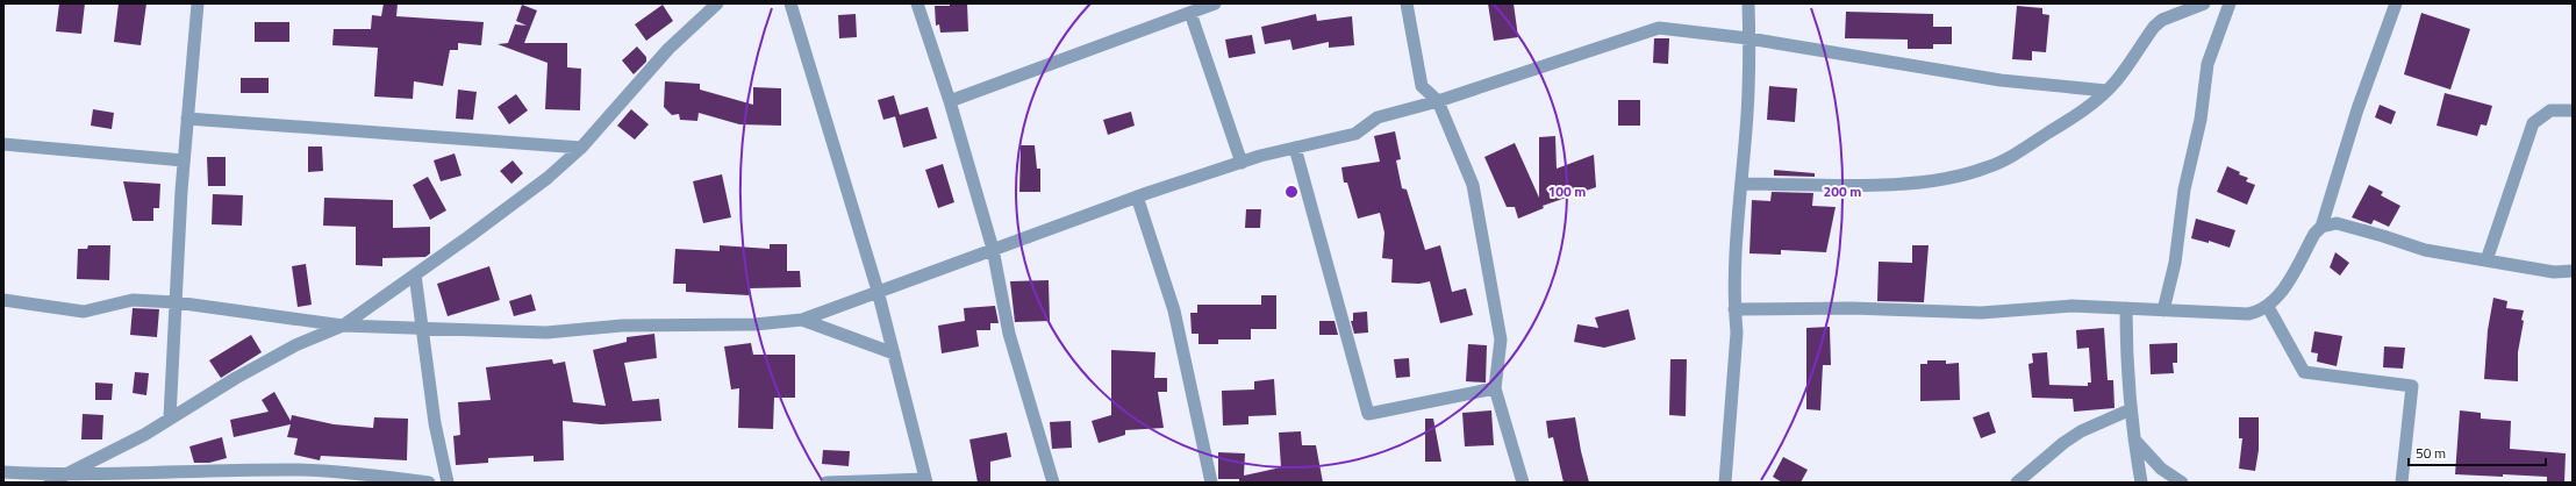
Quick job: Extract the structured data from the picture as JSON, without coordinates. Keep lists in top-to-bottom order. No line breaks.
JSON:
{"scale_bar":"50 m","rings":["100 m","200 m"]}
